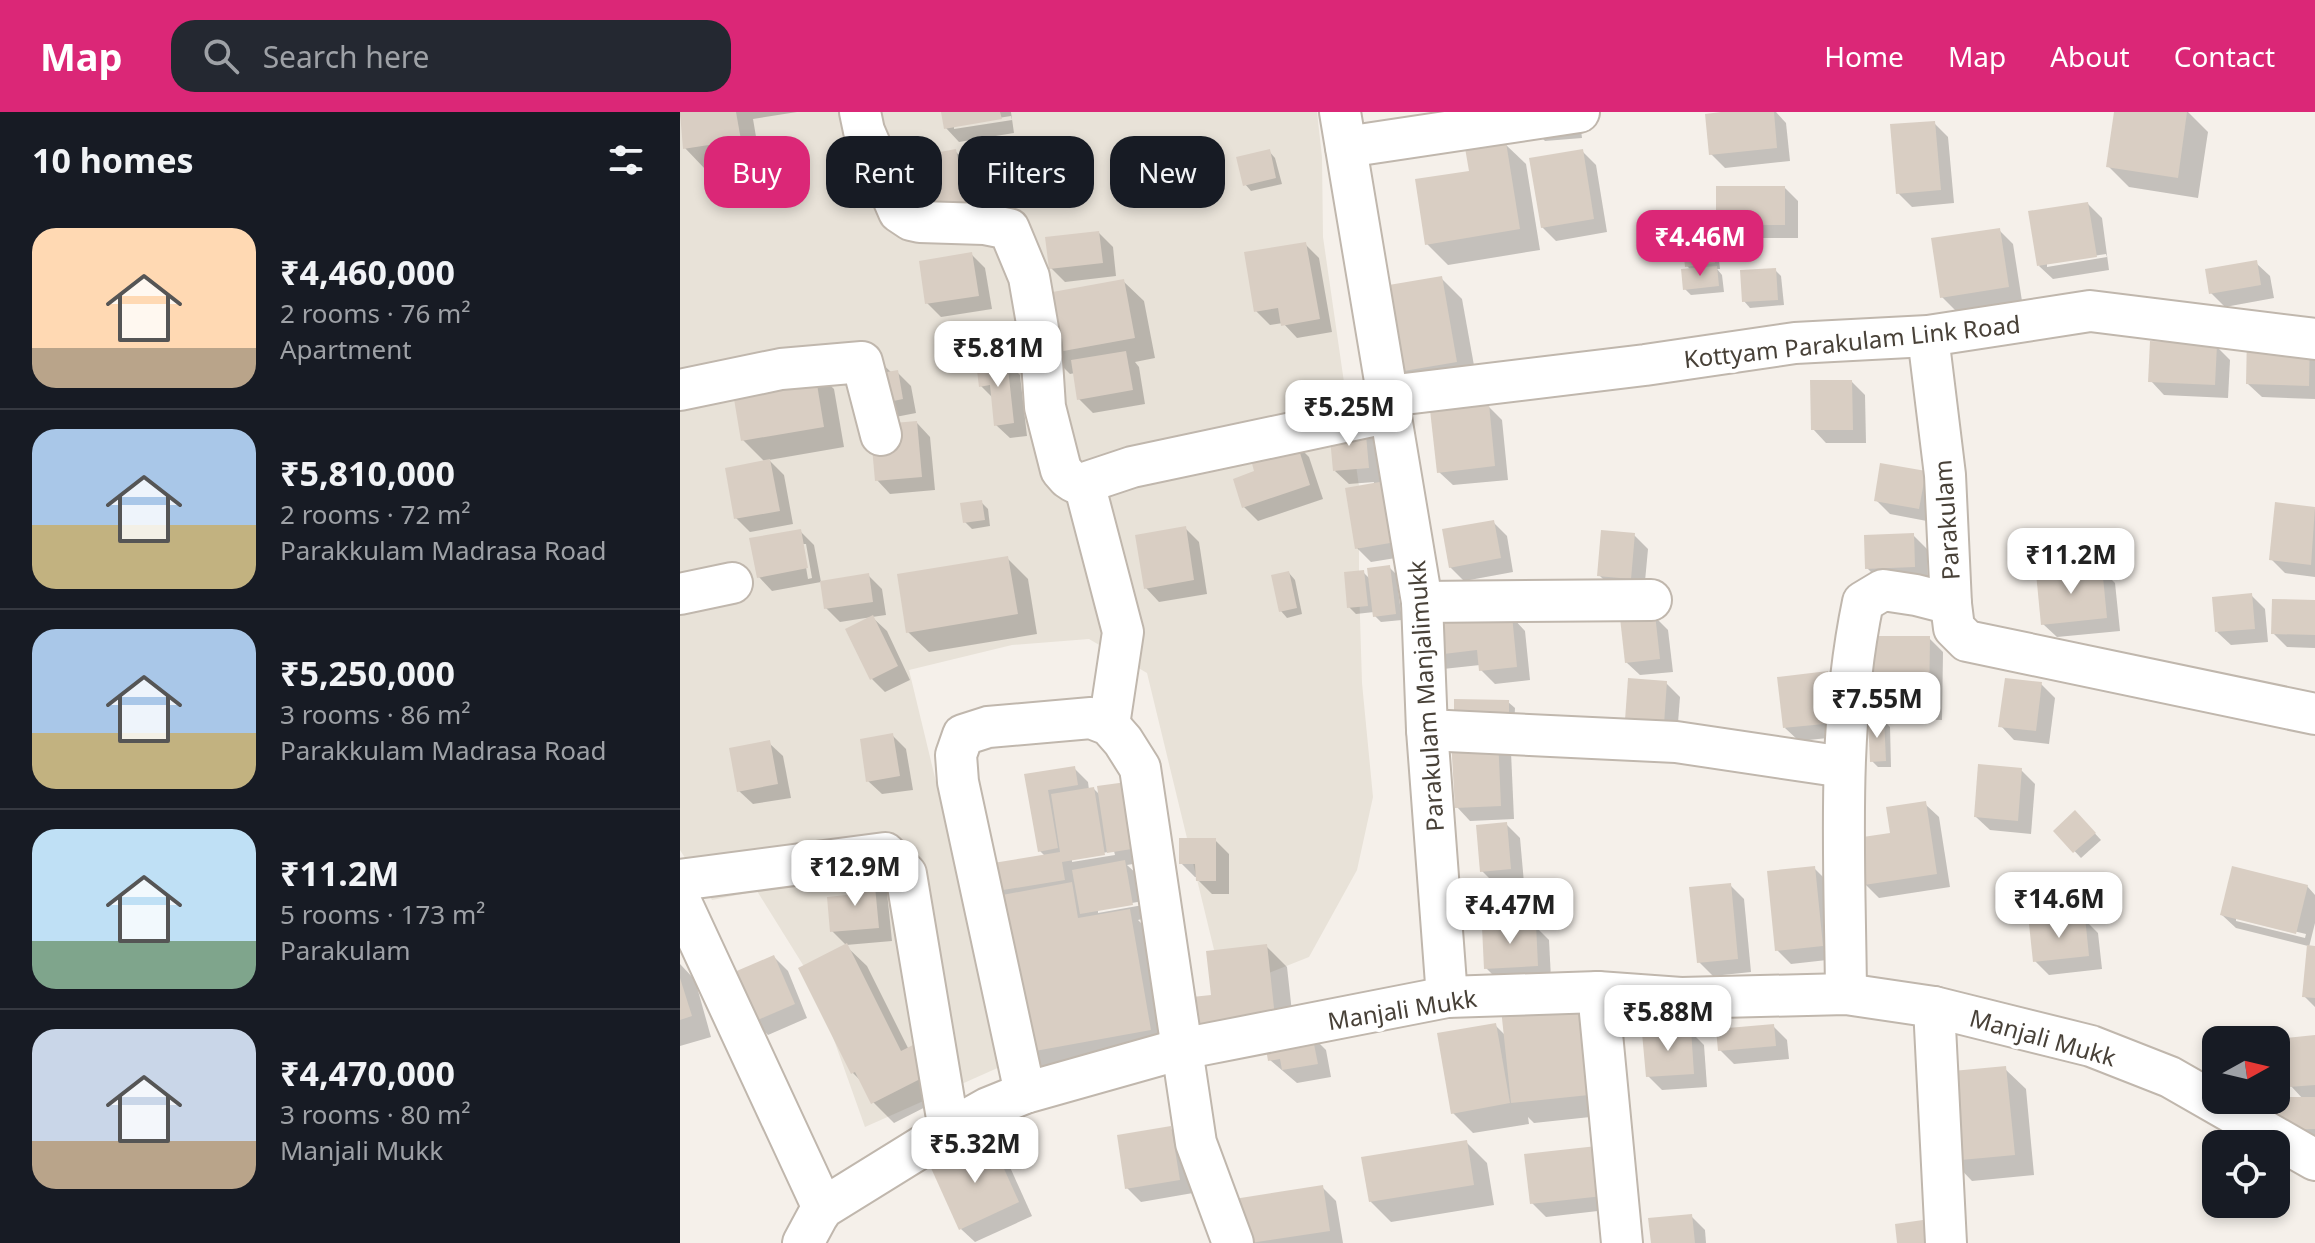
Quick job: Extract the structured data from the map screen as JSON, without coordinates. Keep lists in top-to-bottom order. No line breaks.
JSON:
{"streets":{"street":["Kottyam Parakulam Link Road","Parakulam","Parakulam Manjalimukk","Manjali Mukk"]},"crossings":[["Kottyam Parakulam Link Road","Parakulam"],["Kottyam Parakulam Link Road","Parakulam Manjalimukk"],["Parakulam","Manjali Mukk"],["Parakulam Manjalimukk","Manjali Mukk"]],"north":"right","page":{"header":"Map","search":"Search here","nav":["Home","Map","About","Contact"],"heading":"10 homes","chip":["Buy","Rent","Filters","New"],"list":[{"name":"₹4,460,000","note":"2 rooms · 76 m² · Apartment"},{"name":"₹5,810,000","note":"2 rooms · 72 m² · Parakkulam Madrasa Road"},{"name":"₹5,250,000","note":"3 rooms · 86 m² · Parakkulam Madrasa Road"},{"name":"₹11.2M","note":"5 rooms · 173 m² · Parakulam"},{"name":"₹4,470,000","note":"3 rooms · 80 m² · Manjali Mukk"}],"price":["₹4.46M","₹5.81M","₹5.25M","₹11.2M","₹7.55M","₹12.9M","₹14.6M","₹4.47M","₹5.88M","₹5.32M"]}}
